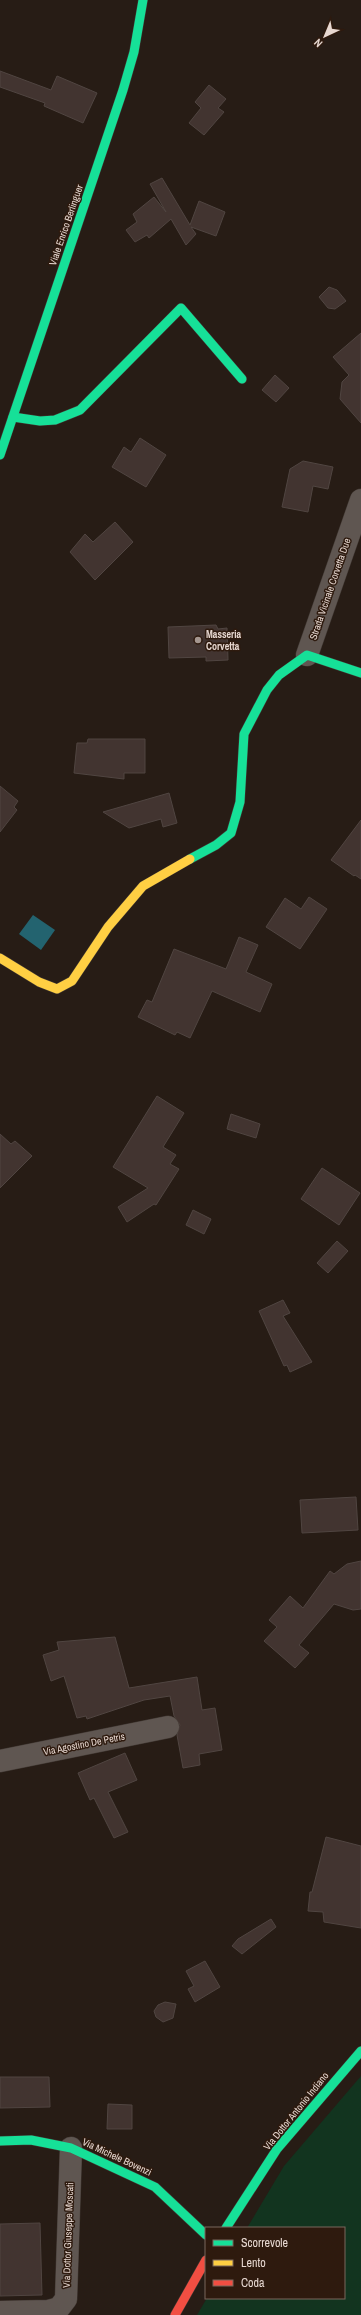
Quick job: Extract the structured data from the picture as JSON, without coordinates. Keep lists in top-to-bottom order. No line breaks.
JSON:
{"streets":{"street":["Viale Enrico Berlinguer","Strada Vicinale Corvetta Due","Via Agostino De Petris","Via Dottor Antonio Indiano","Via Michele Bovenzi","Via Dottor Giuseppe Moscati"]},"crossings":[["Via Michele Bovenzi","Via Dottor Giuseppe Moscati"]],"places":["Masseria Corvetta"],"legend":["Scorrevole","Lento","Coda"],"north":"bottom left"}
